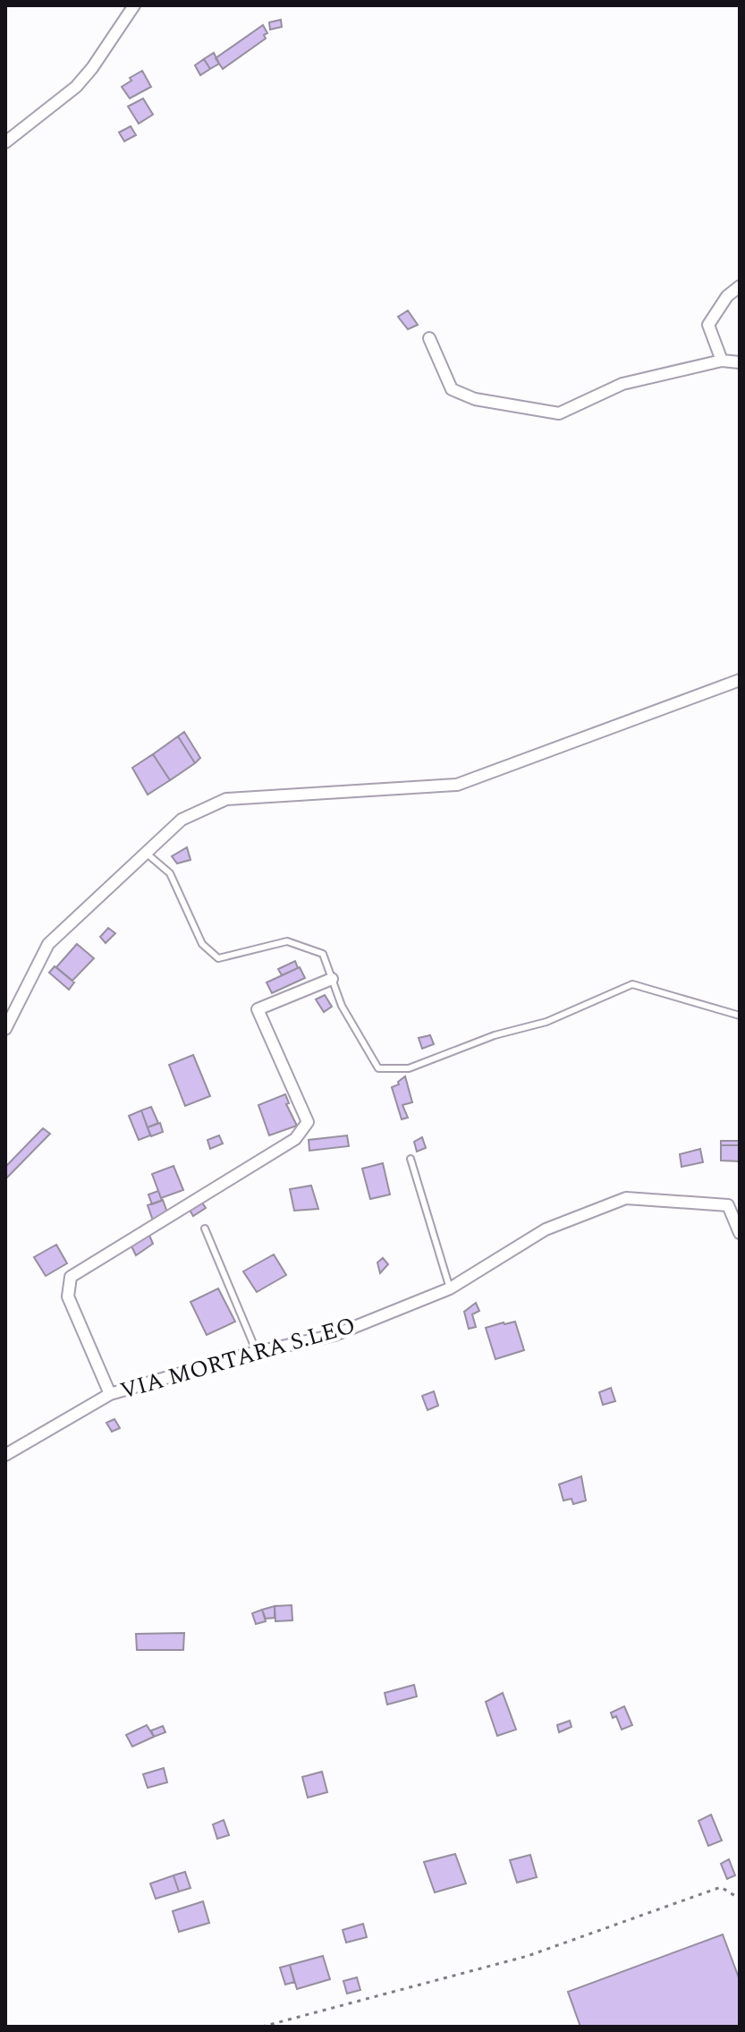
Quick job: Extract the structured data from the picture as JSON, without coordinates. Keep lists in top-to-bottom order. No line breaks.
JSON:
{"streets":{"street":["VIA MORTARA S.LEO"]}}
